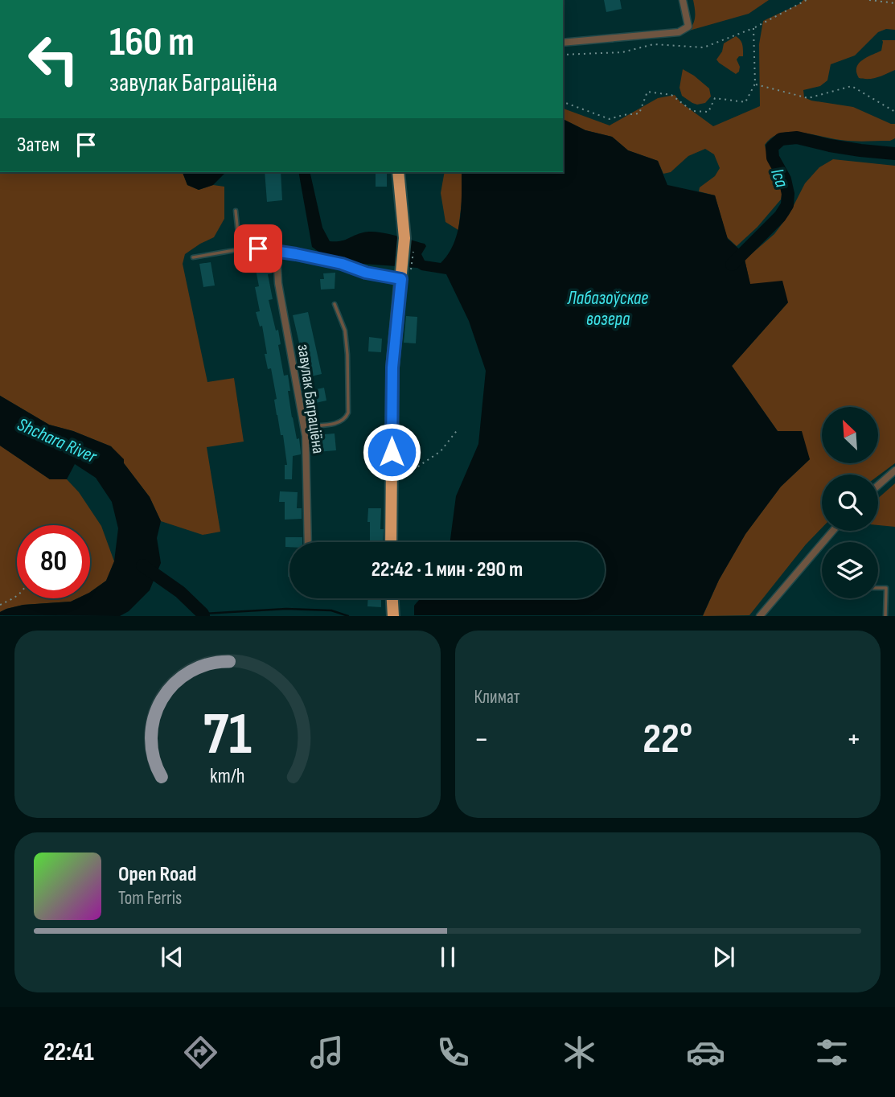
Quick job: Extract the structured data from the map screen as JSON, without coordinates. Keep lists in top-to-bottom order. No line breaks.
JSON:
{"streets":{"street":["завулак Баграціёна"]},"water":["Іса","Лабазоўскае возера","Shchara River"],"north":"top left","page":{"turn":["160 m","завулак Баграціёна"],"then":"Затем","limit":"80","trip":"22:42 · 1 мин · 290 m","tile":"Климат","heat":["−","22°","+"],"song":["Open Road","Tom Ferris"],"tabs":"22:41","gauge":["71","km/h"]}}
